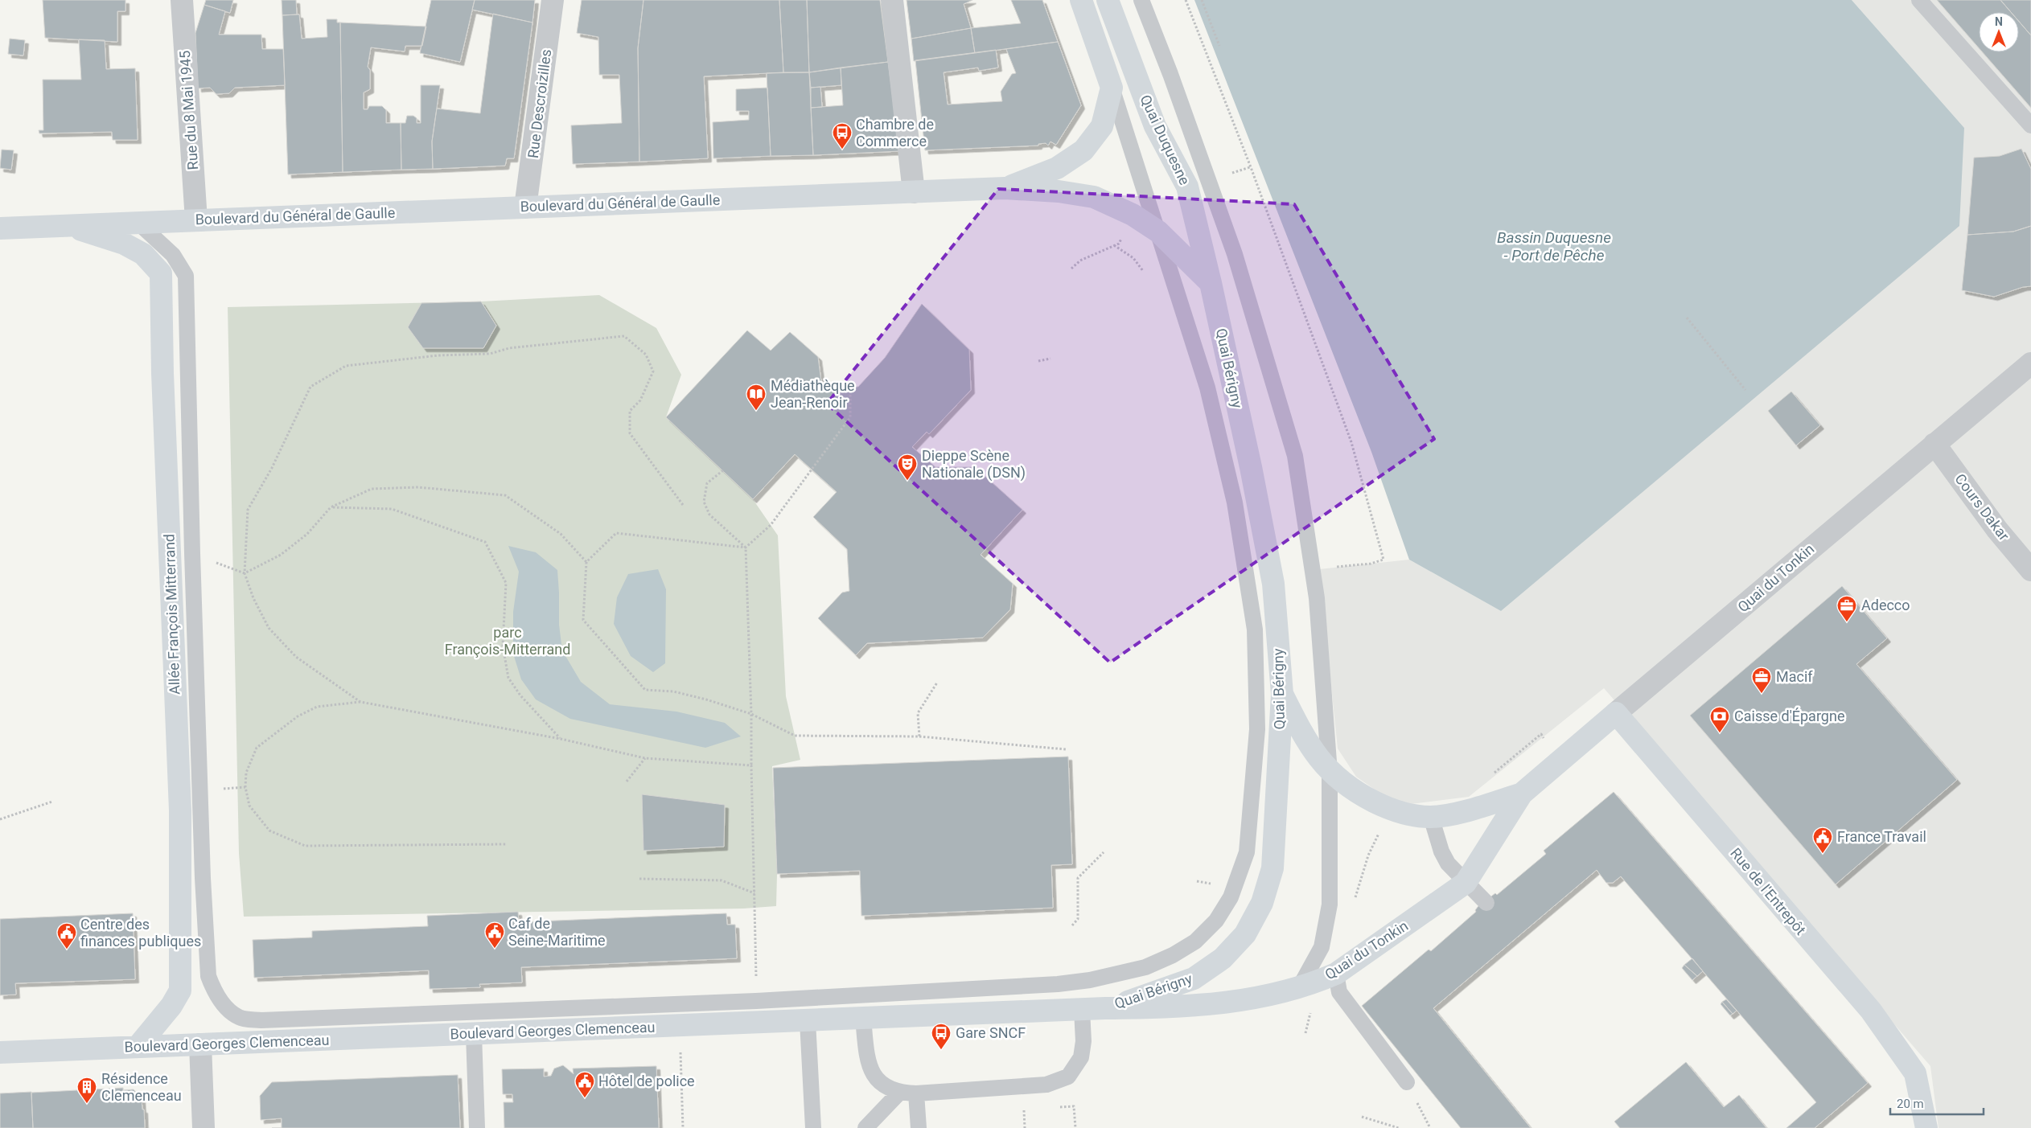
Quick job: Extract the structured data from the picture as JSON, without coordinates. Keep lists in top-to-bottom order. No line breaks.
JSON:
{"streets":{"main road":["Quai Duquesne","Boulevard du Général de Gaulle","Quai Bérigny","Quai du Tonkin","Allée François Mitterrand","Rue de l'Entrepôt","Boulevard Georges Clemenceau"],"street":["Rue Descroizilles","Rue du 8 Mai 1945","Cours Dakar"]},"crossings":[["Rue Descroizilles","Boulevard du Général de Gaulle"],["Rue du 8 Mai 1945","Boulevard du Général de Gaulle"],["Quai Duquesne","Boulevard du Général de Gaulle"],["Quai Duquesne","Quai Bérigny"],["Boulevard du Général de Gaulle","Quai Bérigny"],["Boulevard du Général de Gaulle","Allée François Mitterrand"],["Quai Bérigny","Quai du Tonkin"],["Quai Bérigny","Boulevard Georges Clemenceau"],["Cours Dakar","Quai du Tonkin"],["Quai du Tonkin","Rue de l'Entrepôt"],["Quai du Tonkin","Boulevard Georges Clemenceau"],["Allée François Mitterrand","Boulevard Georges Clemenceau"]],"water":["Bassin Duquesne - Port de Pêche"],"parks":["parc François-Mitterrand"],"places":{"bus stop":["Chambre de Commerce","Gare SNCF"],"library":["Médiathèque Jean-Renoir"],"theatre":["Dieppe Scène Nationale (DSN)"],"office":["Adecco","Macif"],"bank":["Caisse d'Épargne"],"public building":["France Travail","Caf de Seine-Maritime","Centre des finances publiques","Hôtel de police"],"building":["Résidence Clemenceau"]},"scale_bar":"20 m","north":"top"}
